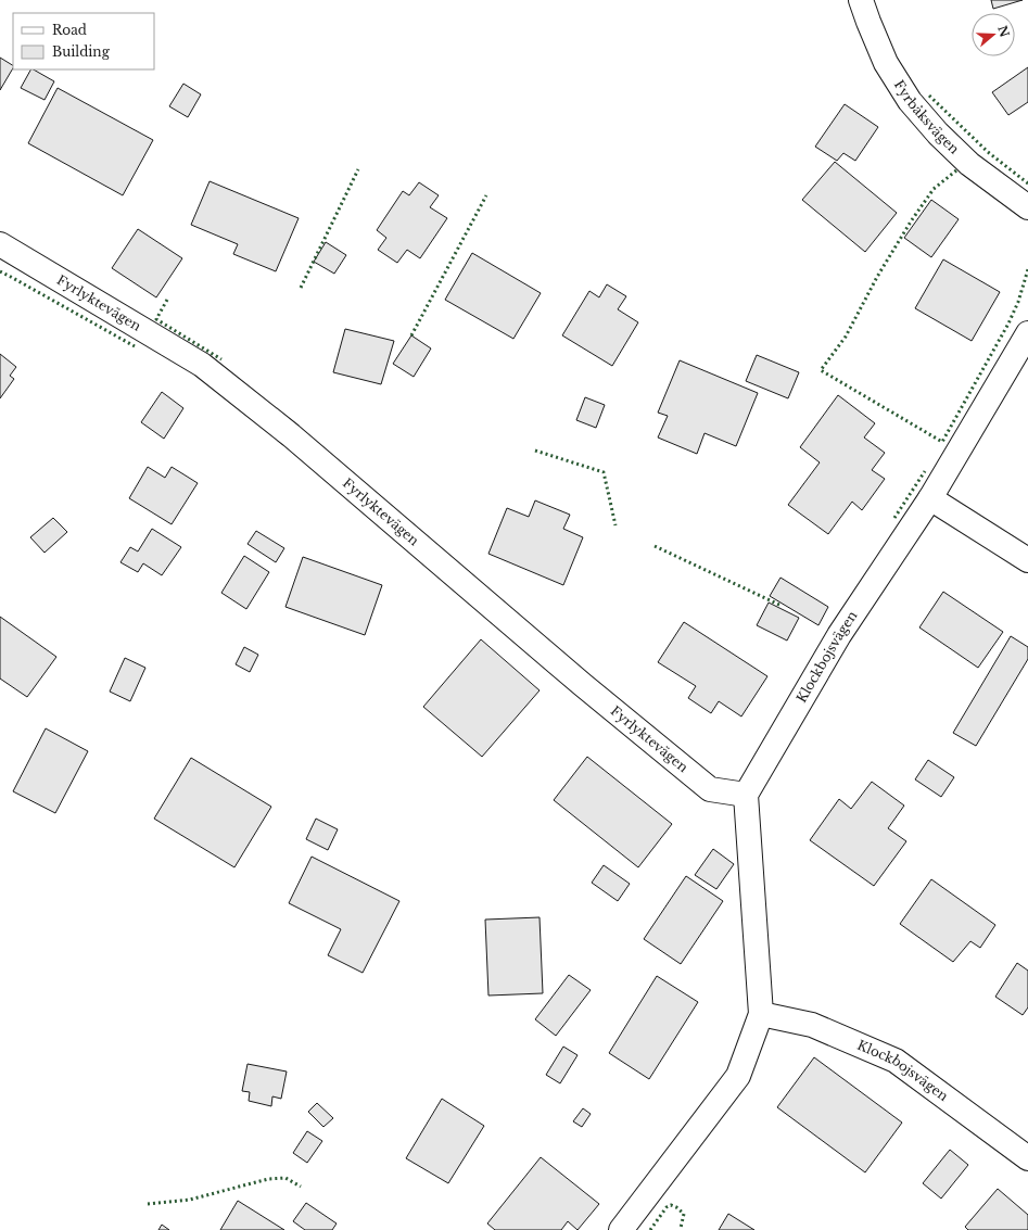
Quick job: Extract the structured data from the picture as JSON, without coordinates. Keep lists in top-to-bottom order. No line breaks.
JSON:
{"streets":{"street":["Fyrbåksvägen","Fyrlyktevägen","Klockbojsvägen"]},"crossings":[["Fyrlyktevägen","Klockbojsvägen"]],"legend":["Road","Building"],"north":"right"}
